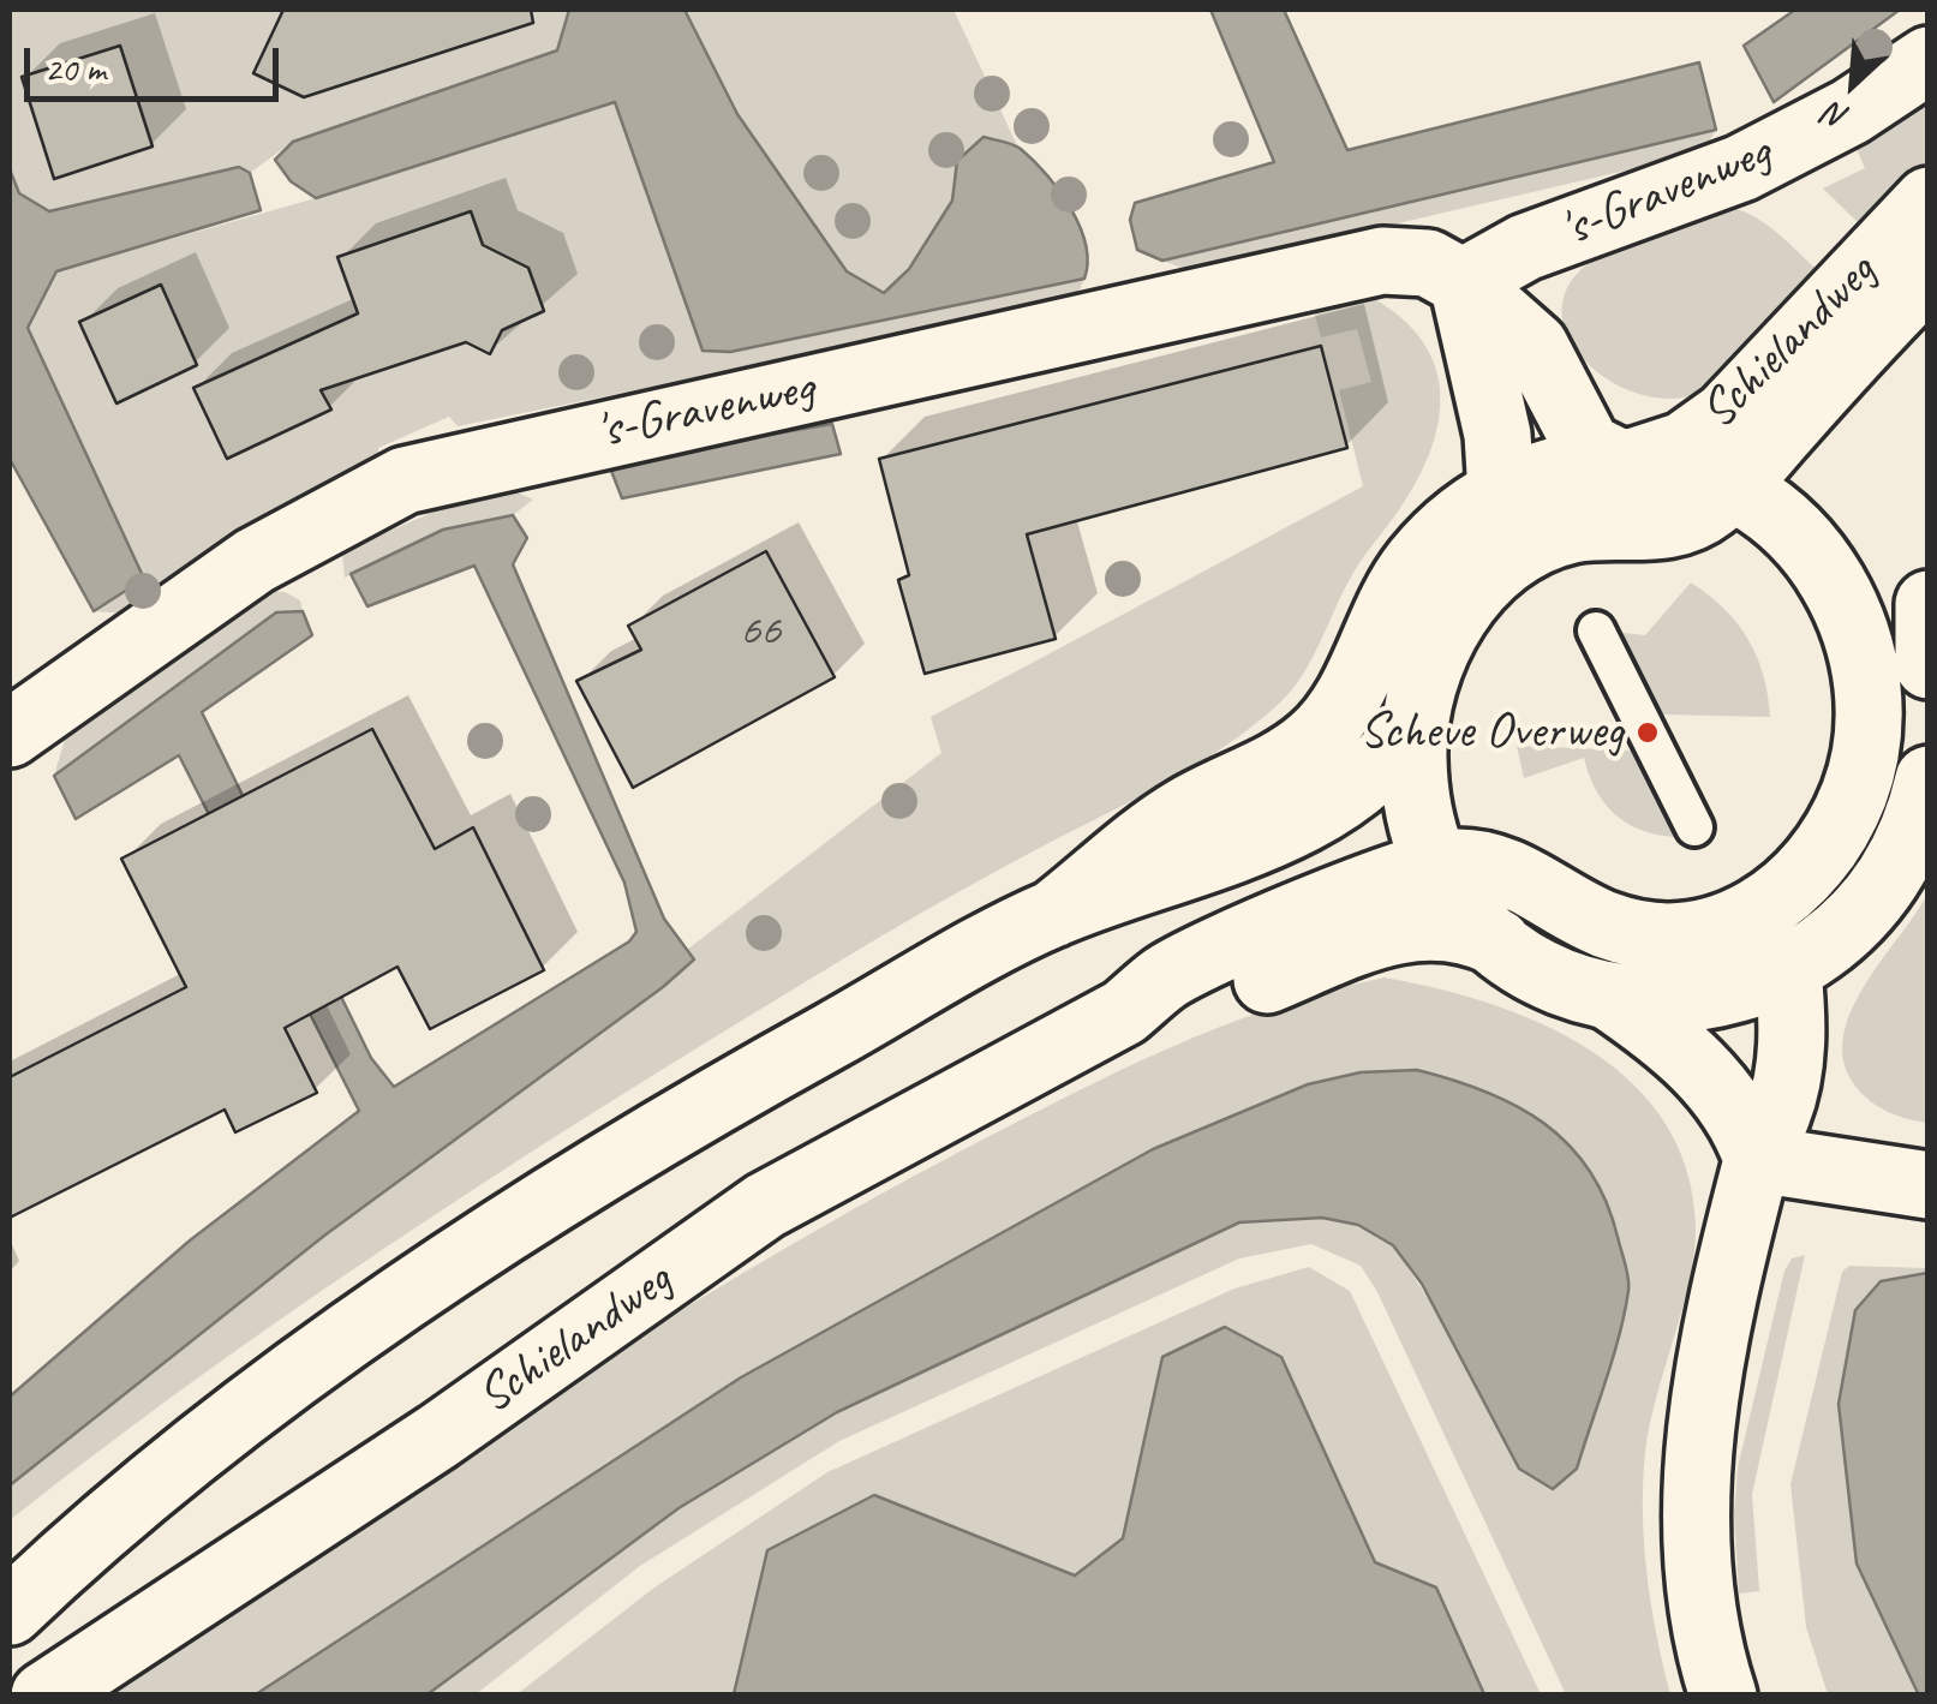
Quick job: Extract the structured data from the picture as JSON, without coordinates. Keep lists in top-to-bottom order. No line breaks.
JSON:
{"streets":{"main road":["'s-Gravenweg","Schielandweg"]},"crossings":[["'s-Gravenweg","Schielandweg"]],"places":["Scheve Overweg"],"house_numbers":["66"],"scale_bar":"20 m","north":"bottom left"}
